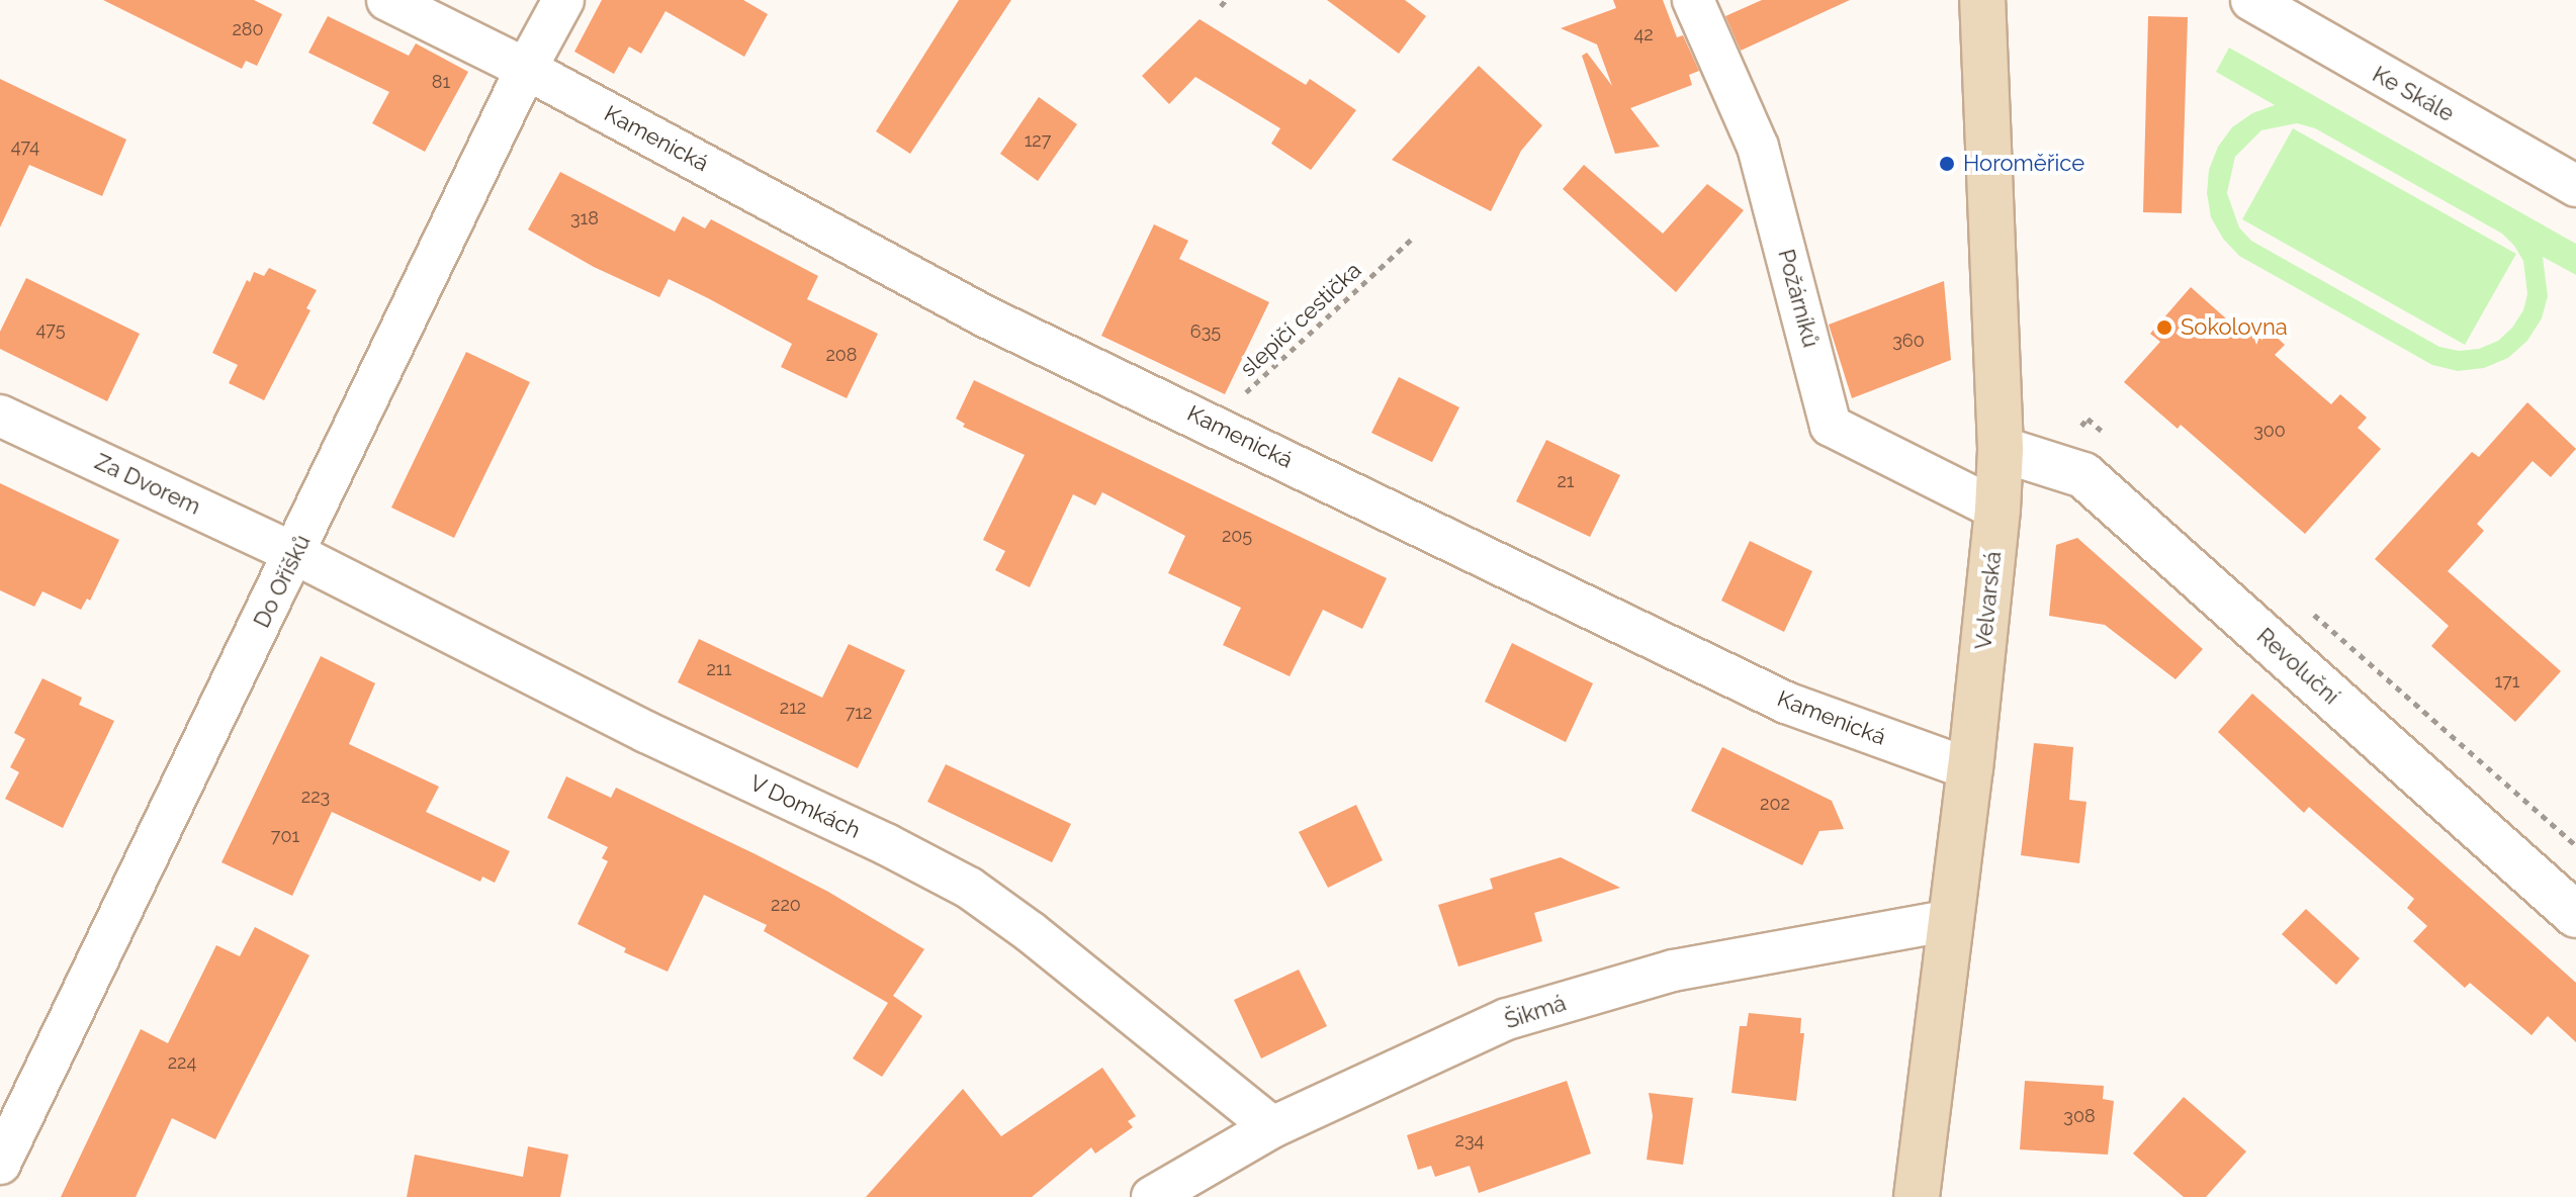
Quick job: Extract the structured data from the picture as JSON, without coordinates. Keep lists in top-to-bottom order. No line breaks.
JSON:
{"streets":{"main road":["Velvarská"],"street":["Ke Skále","Kamenická","Požárníků","Za Dvorem","Do Oříšků","Revoluční","V Domkách","Šikmá"],"path":["slepičí cestička"]},"crossings":[["Kamenická","slepičí cestička"],["Kamenická","Do Oříšků"],["Kamenická","Velvarská"],["Požárníků","Velvarská"],["Za Dvorem","Do Oříšků"],["Za Dvorem","V Domkách"],["Do Oříšků","V Domkách"],["Velvarská","Revoluční"],["Velvarská","Šikmá"],["V Domkách","Šikmá"]],"places":["Horoměřice","Sokolovna"],"house_numbers":["280","42","81","127","474","318","475","635","360","208","300","21","205","211","171","212","712","223","202","701","220","224","308","234"]}
